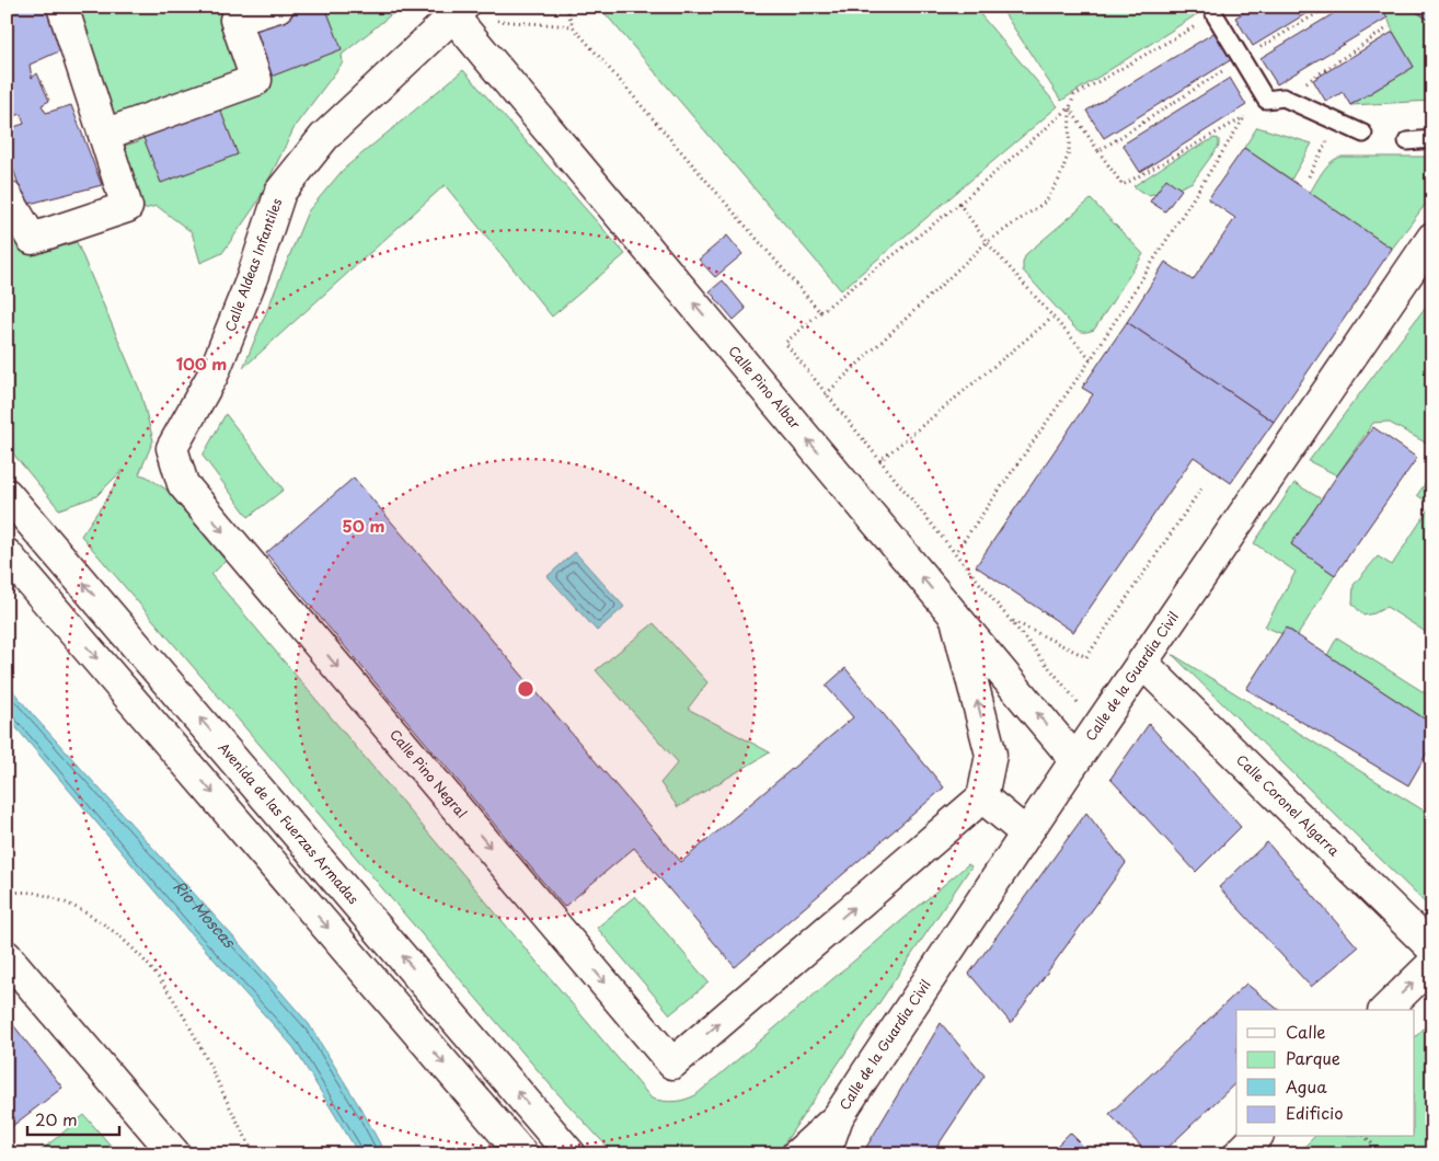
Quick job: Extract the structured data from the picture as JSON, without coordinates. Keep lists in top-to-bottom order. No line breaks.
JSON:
{"streets":{"street":["Calle Aldeas Infantiles","Calle Pino Albar","Calle de la Guardia Civil","Calle Pino Negral","Calle Coronel Algarra","Avenida de las Fuerzas Armadas"]},"crossings":[["Calle Aldeas Infantiles","Calle Pino Albar"],["Calle Aldeas Infantiles","Calle Pino Negral"],["Calle Pino Albar","Calle de la Guardia Civil"],["Calle de la Guardia Civil","Calle Coronel Algarra"]],"one_way":["Calle Pino Albar"],"water":["Rio Moscas"],"legend":["Calle","Parque","Agua","Edificio"],"scale_bar":"20 m","rings":["100 m","50 m"]}
